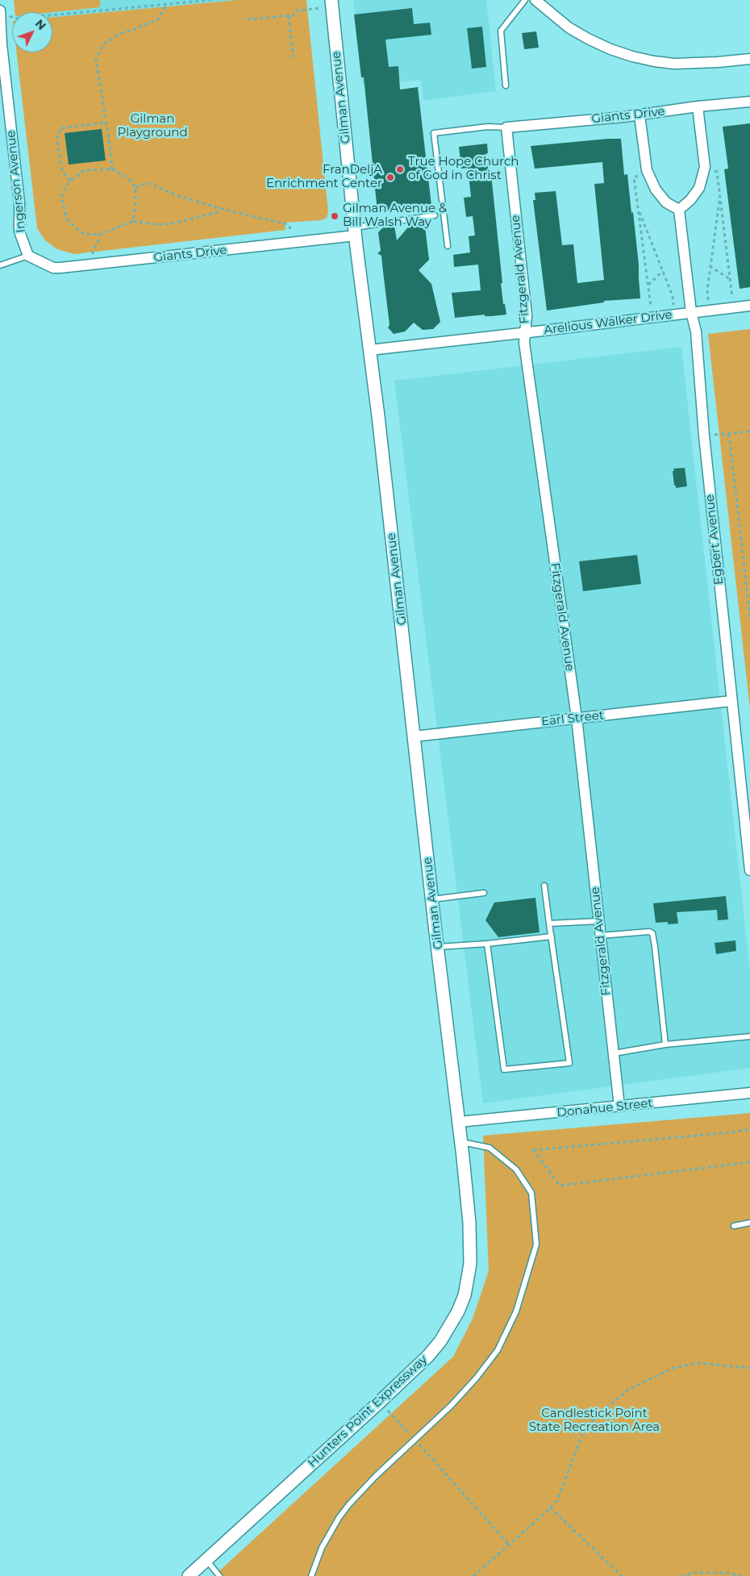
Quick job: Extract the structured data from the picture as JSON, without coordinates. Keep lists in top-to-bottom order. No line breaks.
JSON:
{"streets":{"street":["Gilman Avenue","Giants Drive","Ingerson Avenue","Fitzgerald Avenue","Arelious Walker Drive","Egbert Avenue","Earl Street","Donahue Street","Hunters Point Expressway"]},"crossings":[["Gilman Avenue","Giants Drive"],["Gilman Avenue","Arelious Walker Drive"],["Gilman Avenue","Earl Street"],["Gilman Avenue","Donahue Street"],["Gilman Avenue","Hunters Point Expressway"],["Giants Drive","Ingerson Avenue"],["Giants Drive","Fitzgerald Avenue"],["Fitzgerald Avenue","Arelious Walker Drive"],["Fitzgerald Avenue","Earl Street"],["Fitzgerald Avenue","Donahue Street"],["Arelious Walker Drive","Egbert Avenue"],["Egbert Avenue","Earl Street"]],"parks":["Gilman Playground","Candlestick Point State Recreation Area"],"places":["True Hope Church of God in Christ","FranDeljA Enrichment Center","Gilman Avenue & Bill Walsh Way"],"north":"top right"}
